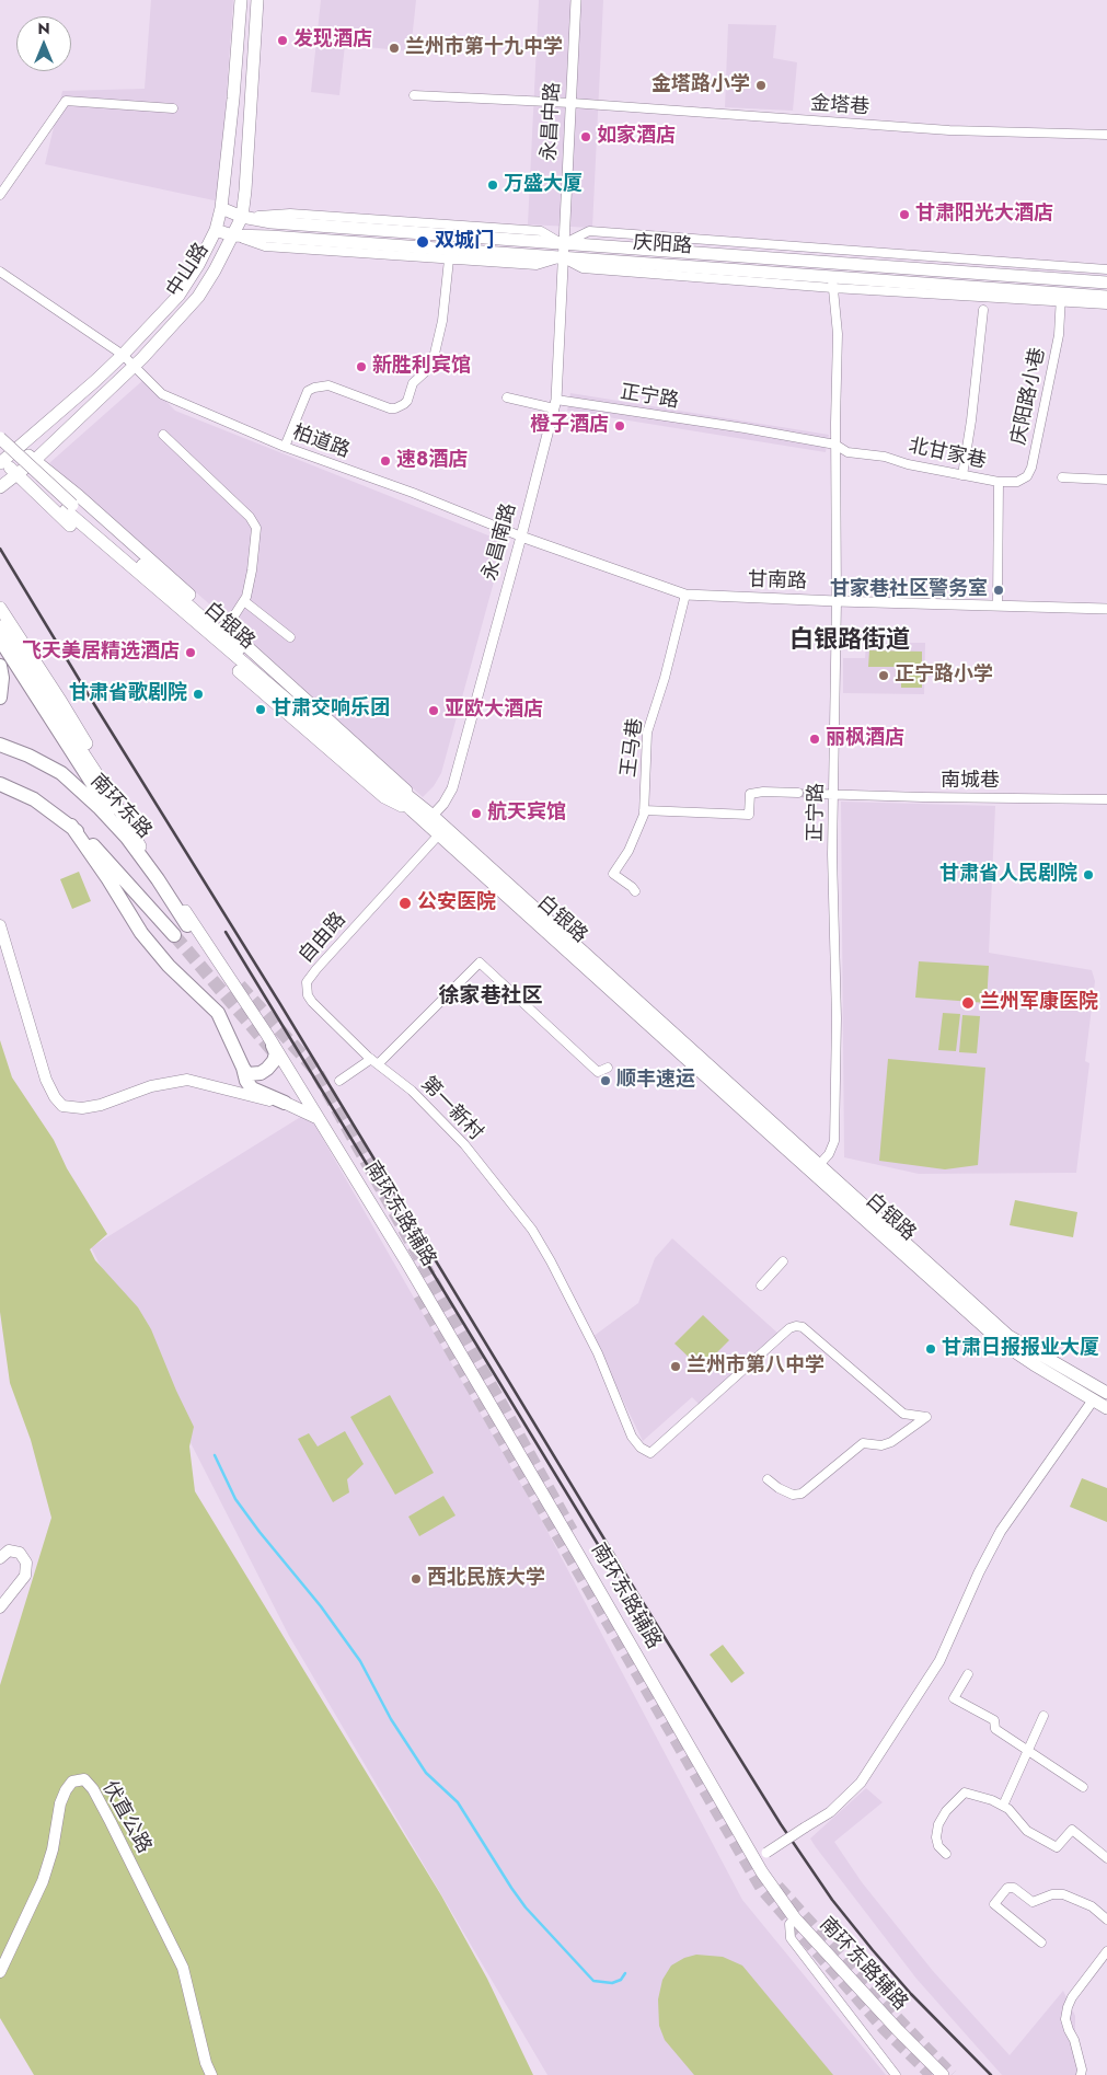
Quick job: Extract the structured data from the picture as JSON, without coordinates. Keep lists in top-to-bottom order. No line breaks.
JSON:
{"streets":{"highway":["南环东路"],"main road":["庆阳路","中山路","白银路","南环东路辅路","伏直公路"],"street":["金塔巷","永昌中路","庆阳路小巷","正宁路","柏道路","北甘家巷","永昌南路","甘南路","王马巷","南城巷","自由路","第一新村"]},"crossings":[["金塔巷","永昌中路"],["永昌中路","庆阳路"],["永昌中路","永昌南路"],["庆阳路","中山路"],["庆阳路","庆阳路小巷"],["庆阳路","正宁路"],["庆阳路","永昌南路"],["中山路","柏道路"],["中山路","白银路"],["庆阳路小巷","北甘家巷"],["正宁路","北甘家巷"],["正宁路","永昌南路"],["正宁路","甘南路"],["正宁路","白银路"],["正宁路","南城巷"],["柏道路","永昌南路"],["柏道路","甘南路"],["北甘家巷","甘南路"],["永昌南路","甘南路"],["永昌南路","白银路"],["甘南路","王马巷"],["白银路","自由路"],["自由路","第一新村"]],"districts":["白银路街道","徐家巷社区"],"places":["发现酒店","兰州市第十九中学","金塔路小学","如家酒店","万盛大厦","甘肃阳光大酒店","双城门","新胜利宾馆","橙子酒店","速8酒店","甘家巷社区警务室","飞天美居精选酒店","正宁路小学","甘肃省歌剧院","甘肃交响乐团","亚欧大酒店","丽枫酒店","航天宾馆","甘肃省人民剧院","公安医院","兰州军康医院","顺丰速运","甘肃日报报业大厦","兰州市第八中学","西北民族大学"],"north":"top"}
